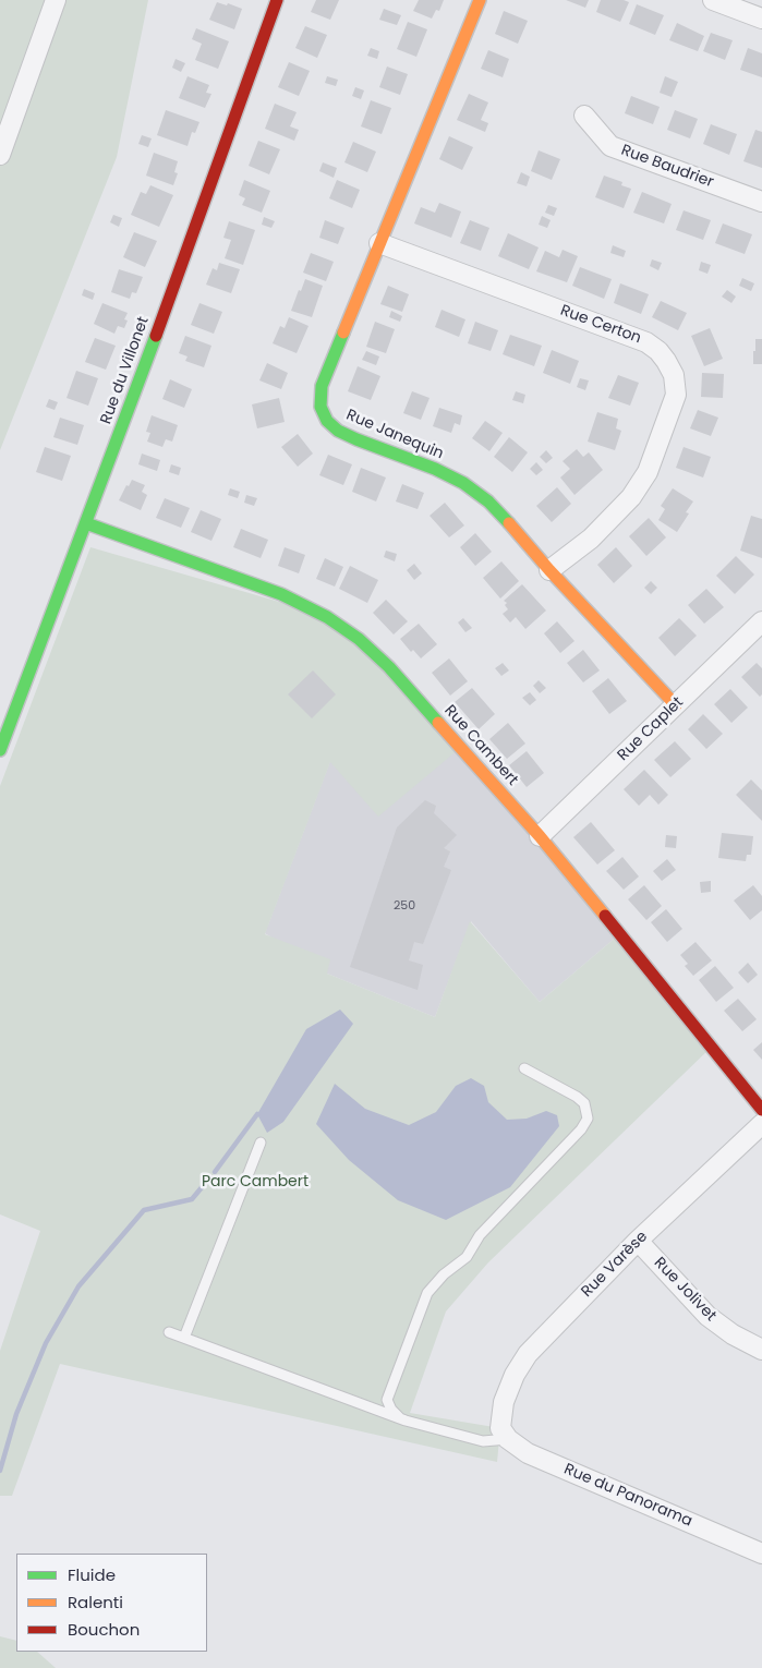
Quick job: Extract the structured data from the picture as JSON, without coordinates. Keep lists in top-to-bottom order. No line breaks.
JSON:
{"streets":{"street":["Rue Baudrier","Rue Certon","Rue du Villonet","Rue Janequin","Rue Caplet","Rue Cambert","Rue Varèse","Rue Jolivet","Rue du Panorama"]},"crossings":[["Rue Certon","Rue Janequin"],["Rue du Villonet","Rue Cambert"],["Rue Janequin","Rue Caplet"],["Rue Caplet","Rue Cambert"],["Rue Varèse","Rue Jolivet"],["Rue Varèse","Rue du Panorama"]],"parks":["Parc Cambert"],"house_numbers":["250"],"legend":["Fluide","Ralenti","Bouchon"]}
